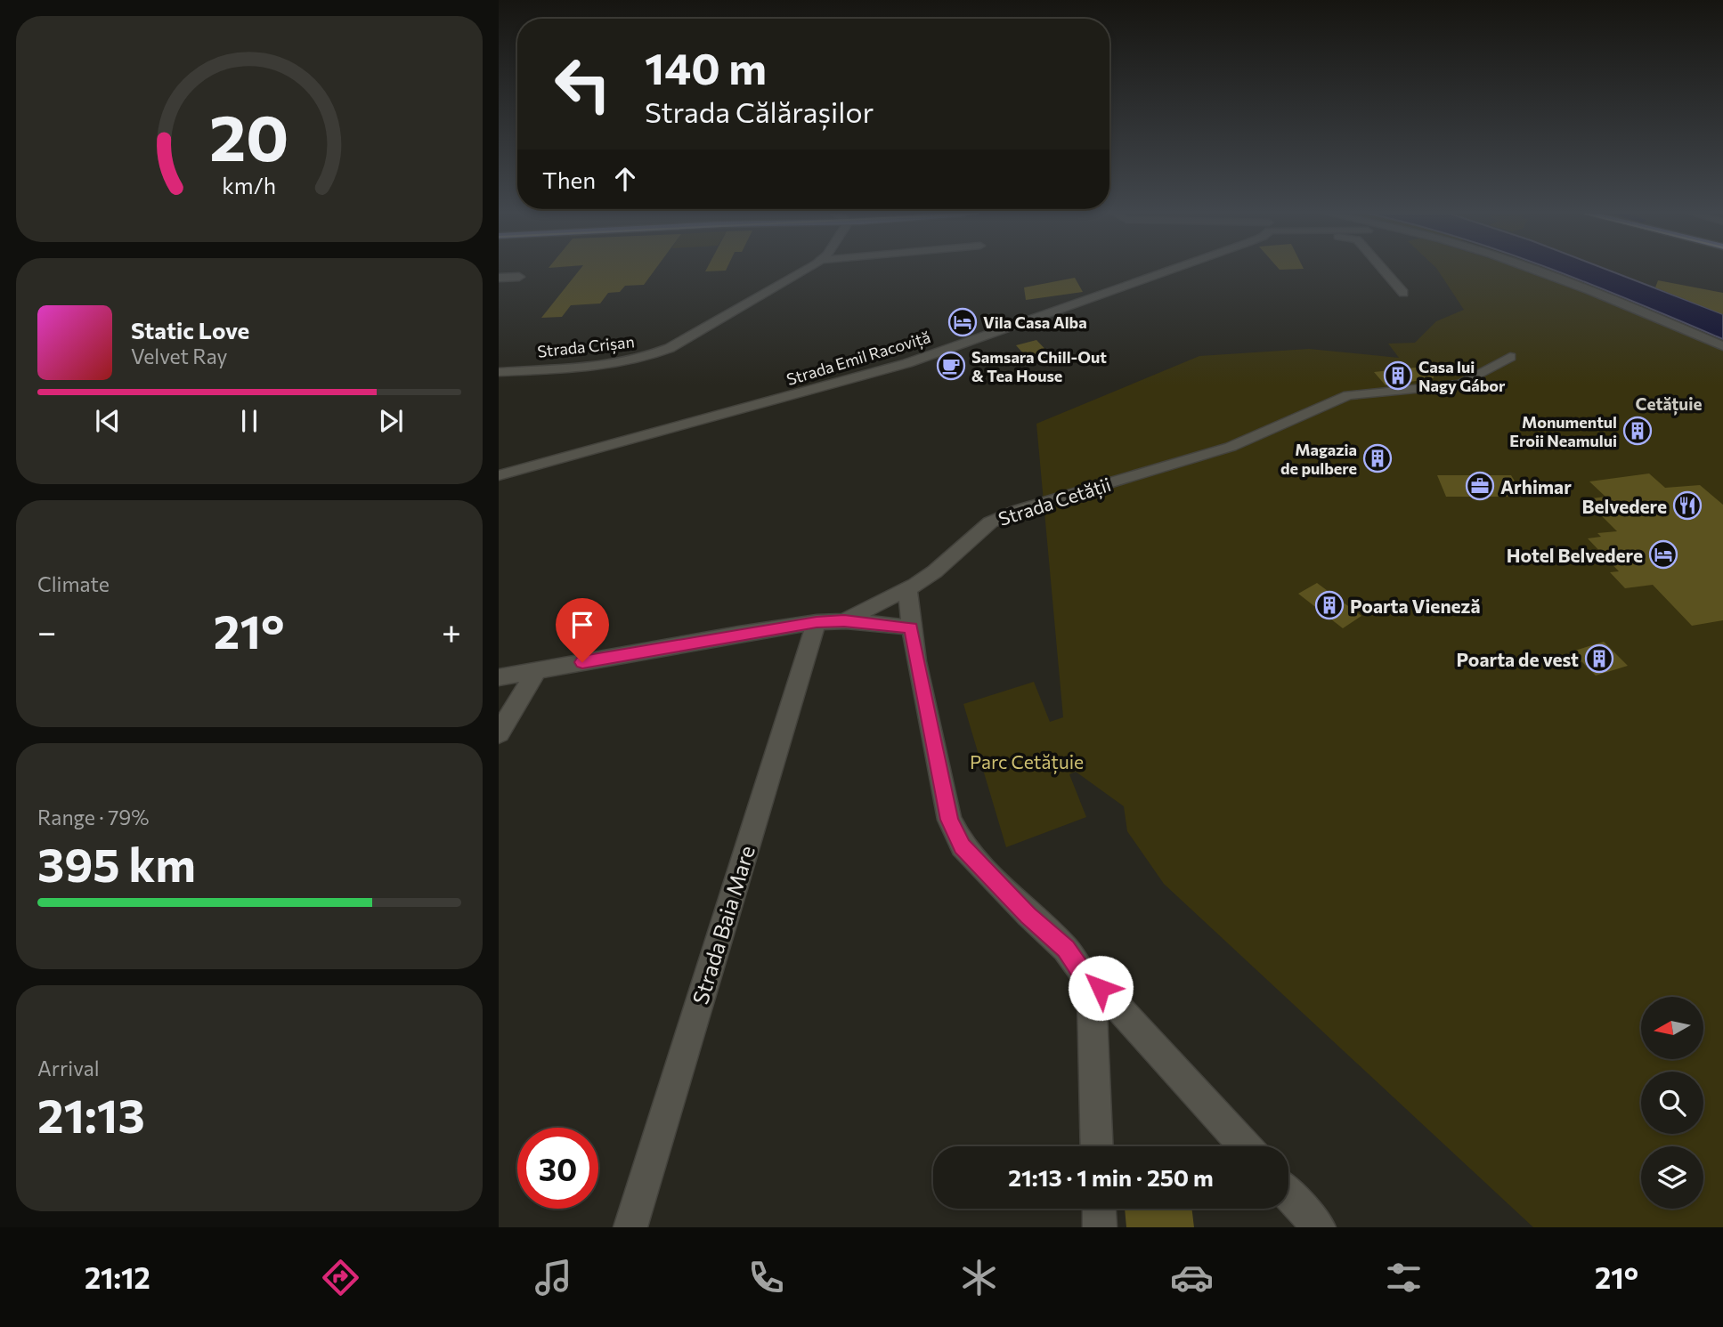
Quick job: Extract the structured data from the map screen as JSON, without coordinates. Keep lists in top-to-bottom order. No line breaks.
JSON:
{"streets":{"street":["Strada Crișan","Strada Emil Racoviță","Strada Cetății","Strada Baia Mare"]},"crossings":[["Strada Cetății","Strada Baia Mare"]],"districts":["Cetățuie"],"parks":["Parc Cetățuie"],"places":{"hotel":["Vila Casa Alba","Hotel Belvedere"],"cafe":["Samsara Chill-Out & Tea House"],"building":["Casa lui Nagy Gábor","Monumentul Eroii Neamului","Magazia de pulbere","Poarta Vieneză","Poarta de vest"],"office":["Arhimar"],"restaurant":["Belvedere"]},"north":"left","page":{"turn":["140 m","Strada Călărașilor"],"then":"Then","song":["Static Love","Velvet Ray"],"tile":["Climate",["Range · 79%","395 km"],["Arrival","21:13"]],"heat":["−","21°","+"],"limit":"30","trip":"21:13 · 1 min · 250 m","tabs":["21:12","21°"],"gauge":["20","km/h"]}}
